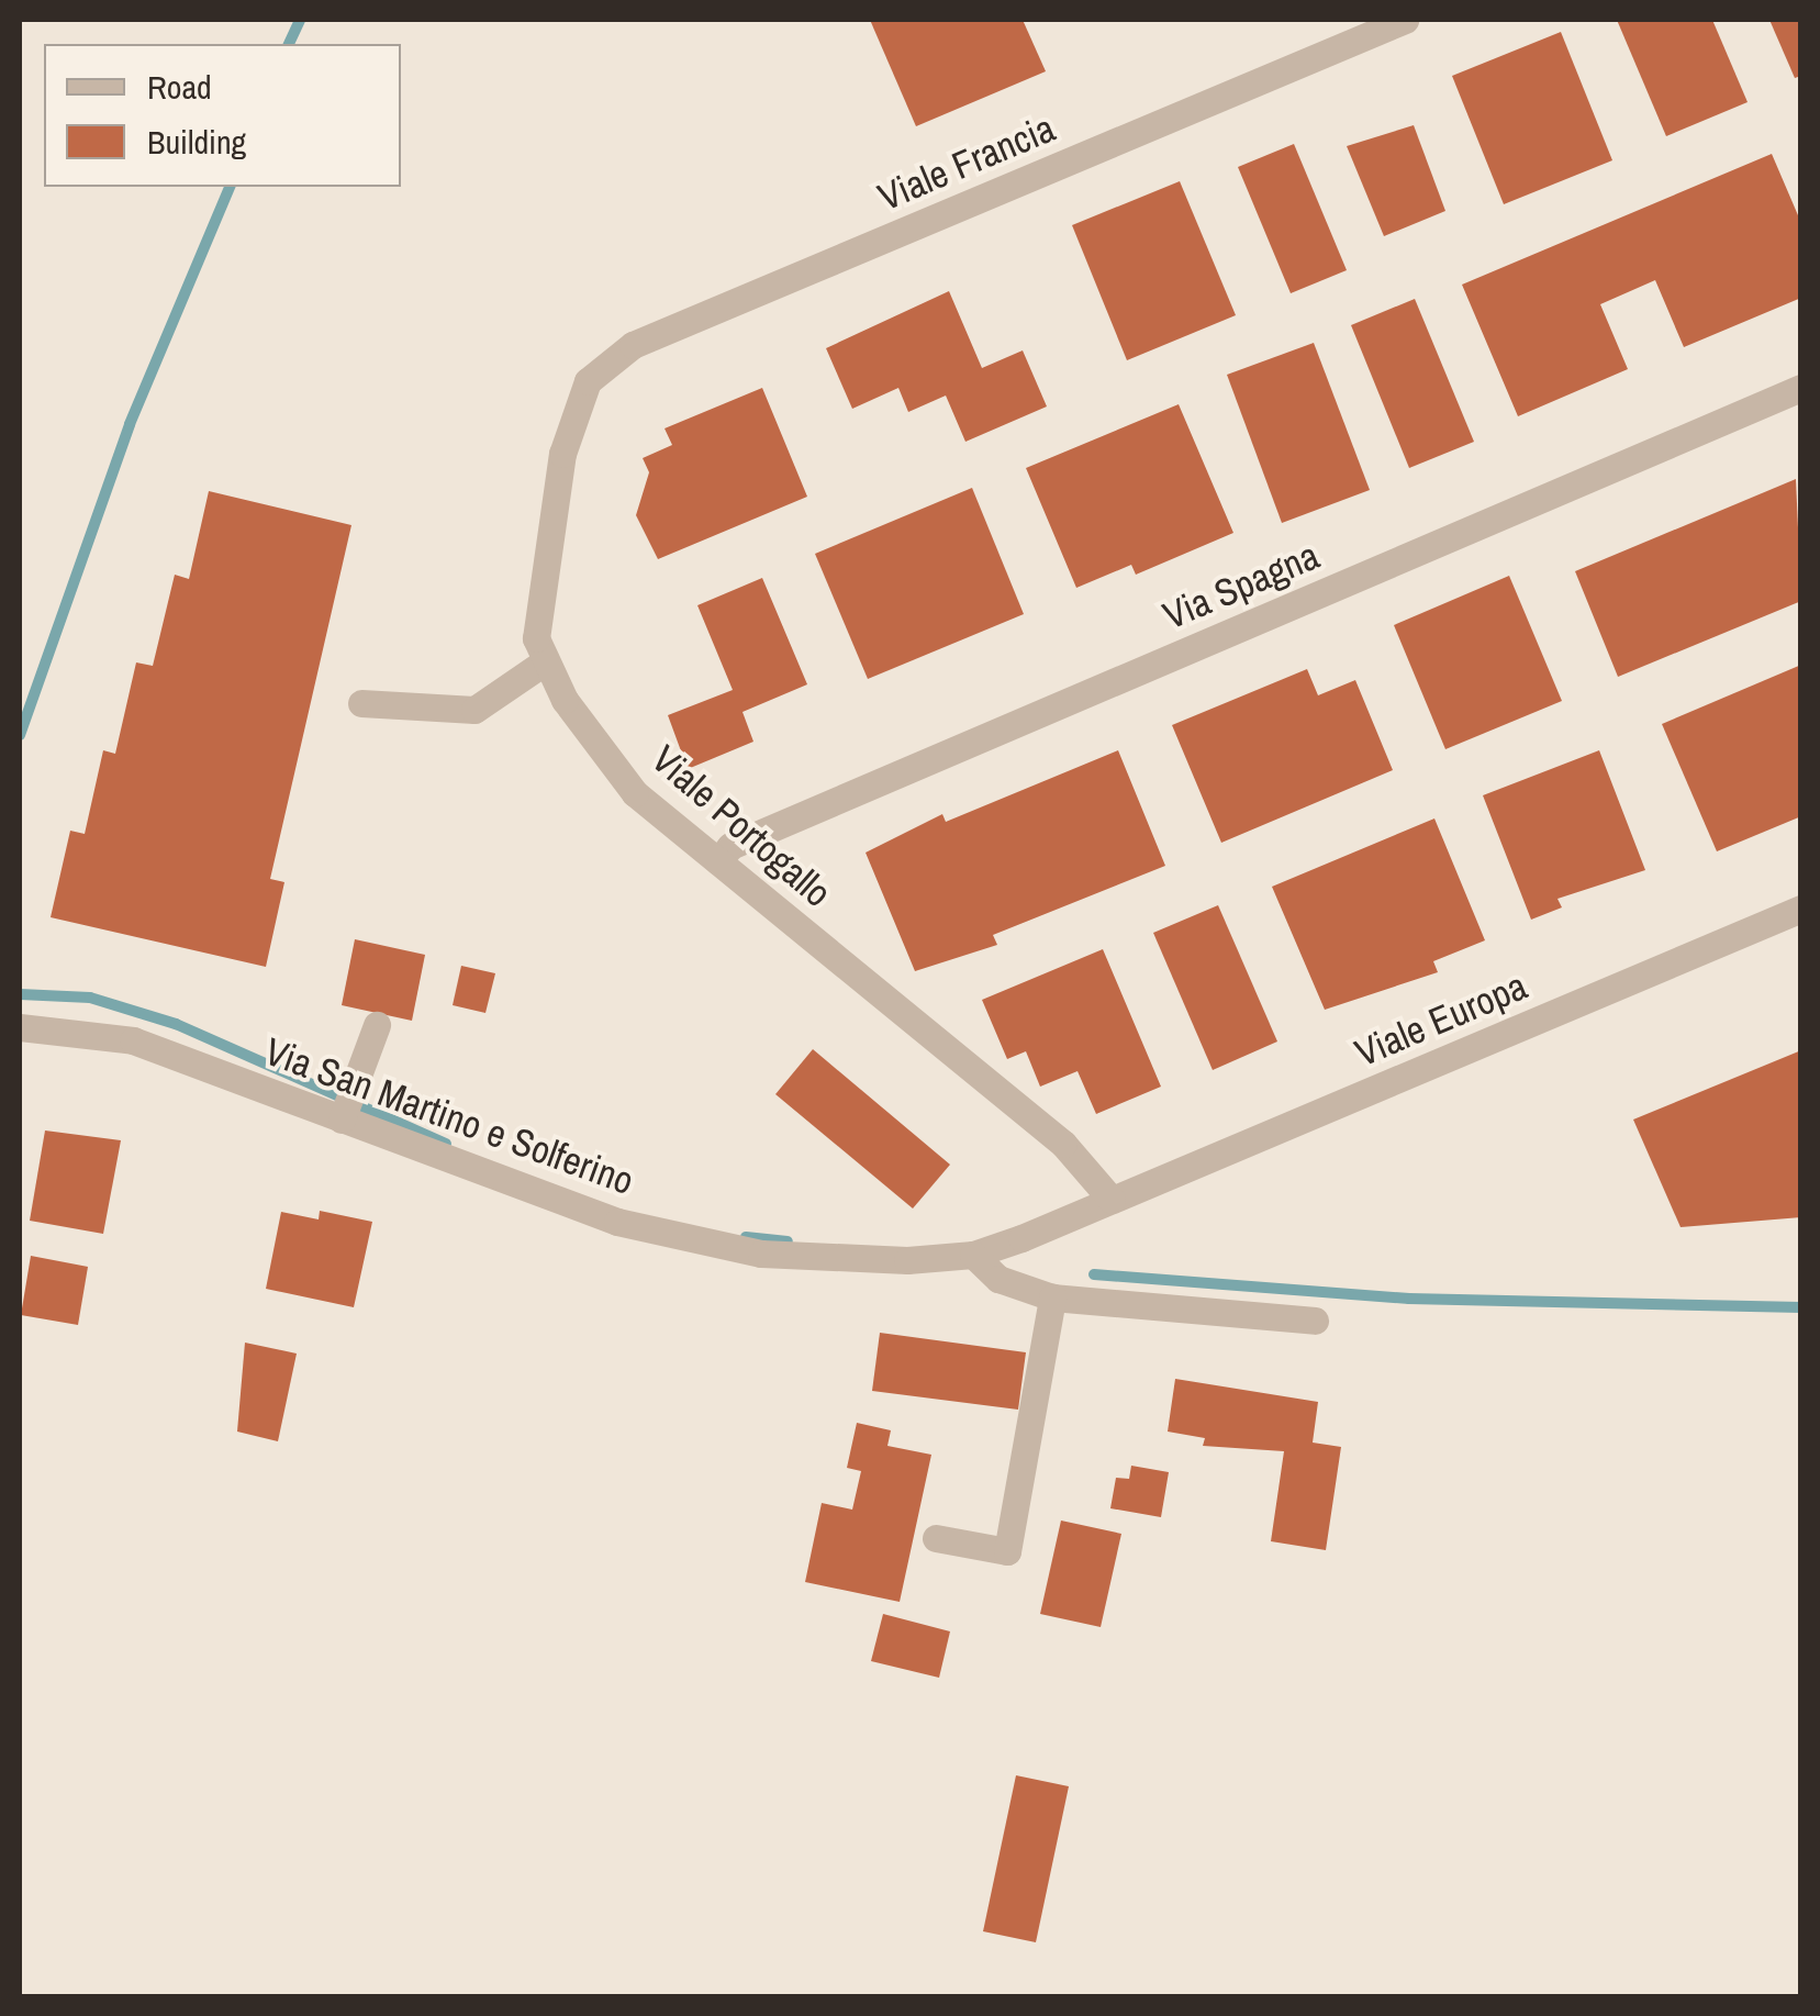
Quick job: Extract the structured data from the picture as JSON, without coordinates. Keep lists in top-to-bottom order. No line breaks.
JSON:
{"streets":{"street":["Viale Francia","Via Spagna","Viale Portogallo","Viale Europa","Via San Martino e Solferino"]},"crossings":[["Viale Francia","Viale Portogallo"],["Via Spagna","Viale Portogallo"],["Viale Portogallo","Viale Europa"],["Viale Portogallo","Via San Martino e Solferino"],["Viale Europa","Via San Martino e Solferino"]],"legend":["Road","Building"]}
